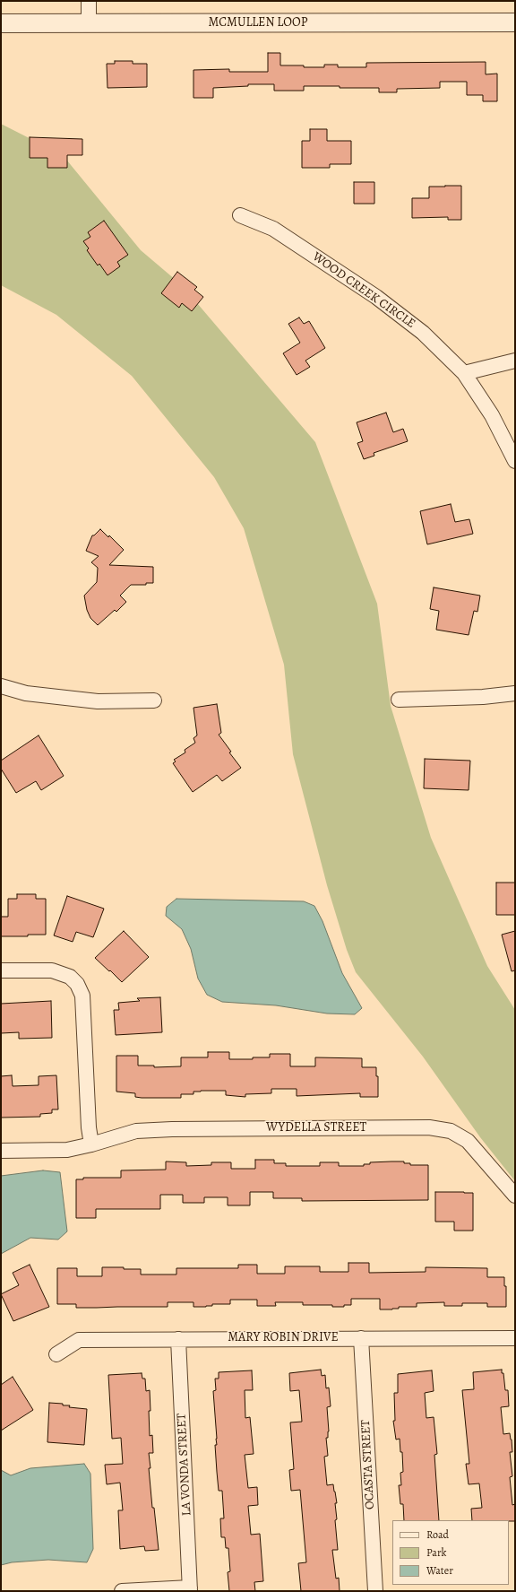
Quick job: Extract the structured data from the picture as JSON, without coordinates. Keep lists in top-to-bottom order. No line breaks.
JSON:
{"streets":{"street":["MCMULLEN LOOP","WOOD CREEK CIRCLE","WYDELLA STREET","MARY ROBIN DRIVE","LA VONDA STREET","OCASTA STREET"]},"crossings":[["MARY ROBIN DRIVE","LA VONDA STREET"],["MARY ROBIN DRIVE","OCASTA STREET"]],"legend":["Road","Park","Water"]}
